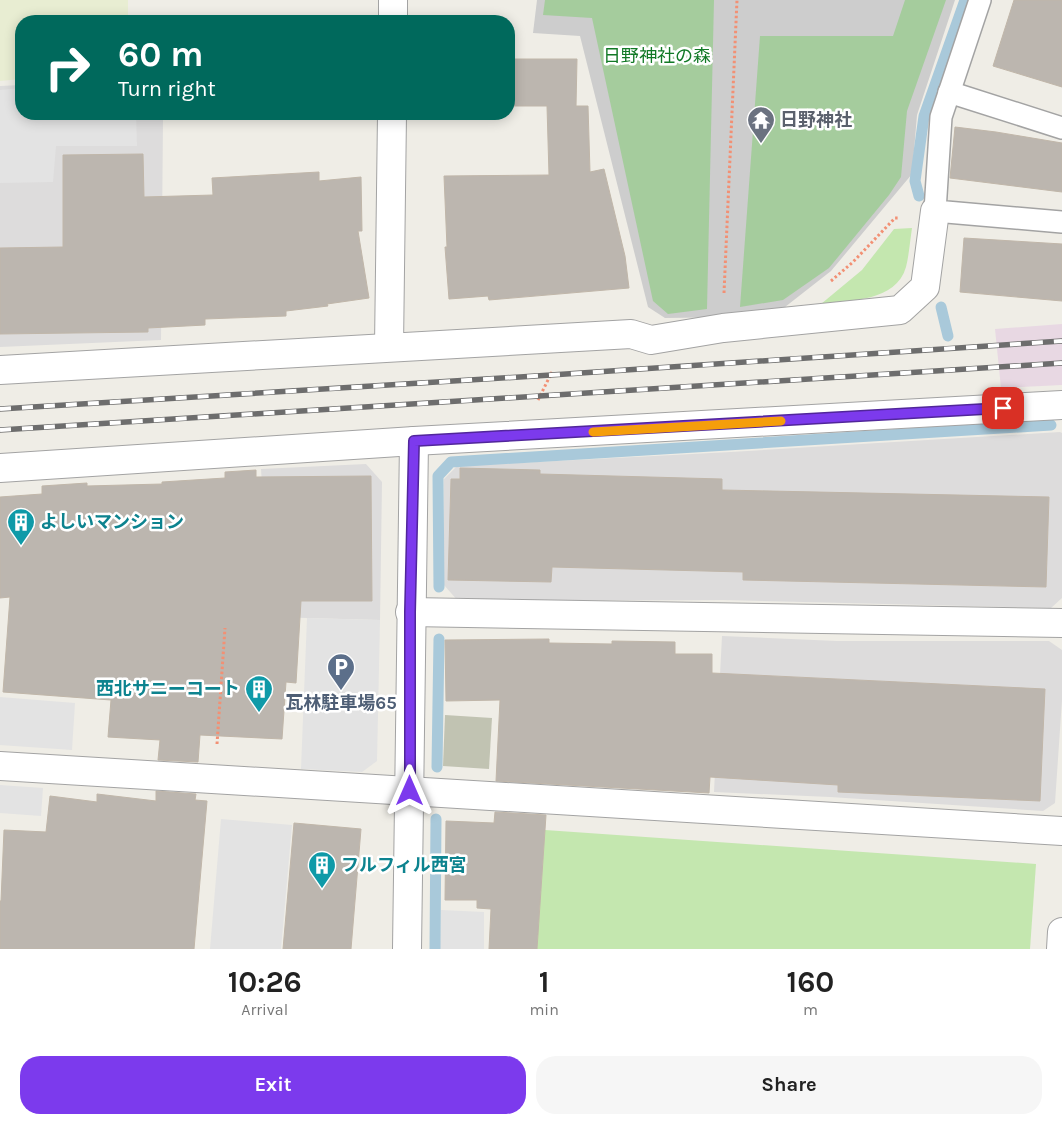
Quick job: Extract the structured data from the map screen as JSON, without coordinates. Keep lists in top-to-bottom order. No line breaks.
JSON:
{"parks":["日野神社の森"],"places":{"temple":["日野神社"],"building":["よしいマンション","西北サニーコート","フルフィル西宮"],"parking":["瓦林駐車場65"]},"page":{"turn":["60 m","Turn right"],"eta":["10:26","Arrival","1","min","160","m"],"buttons":["Exit","Share"]}}
